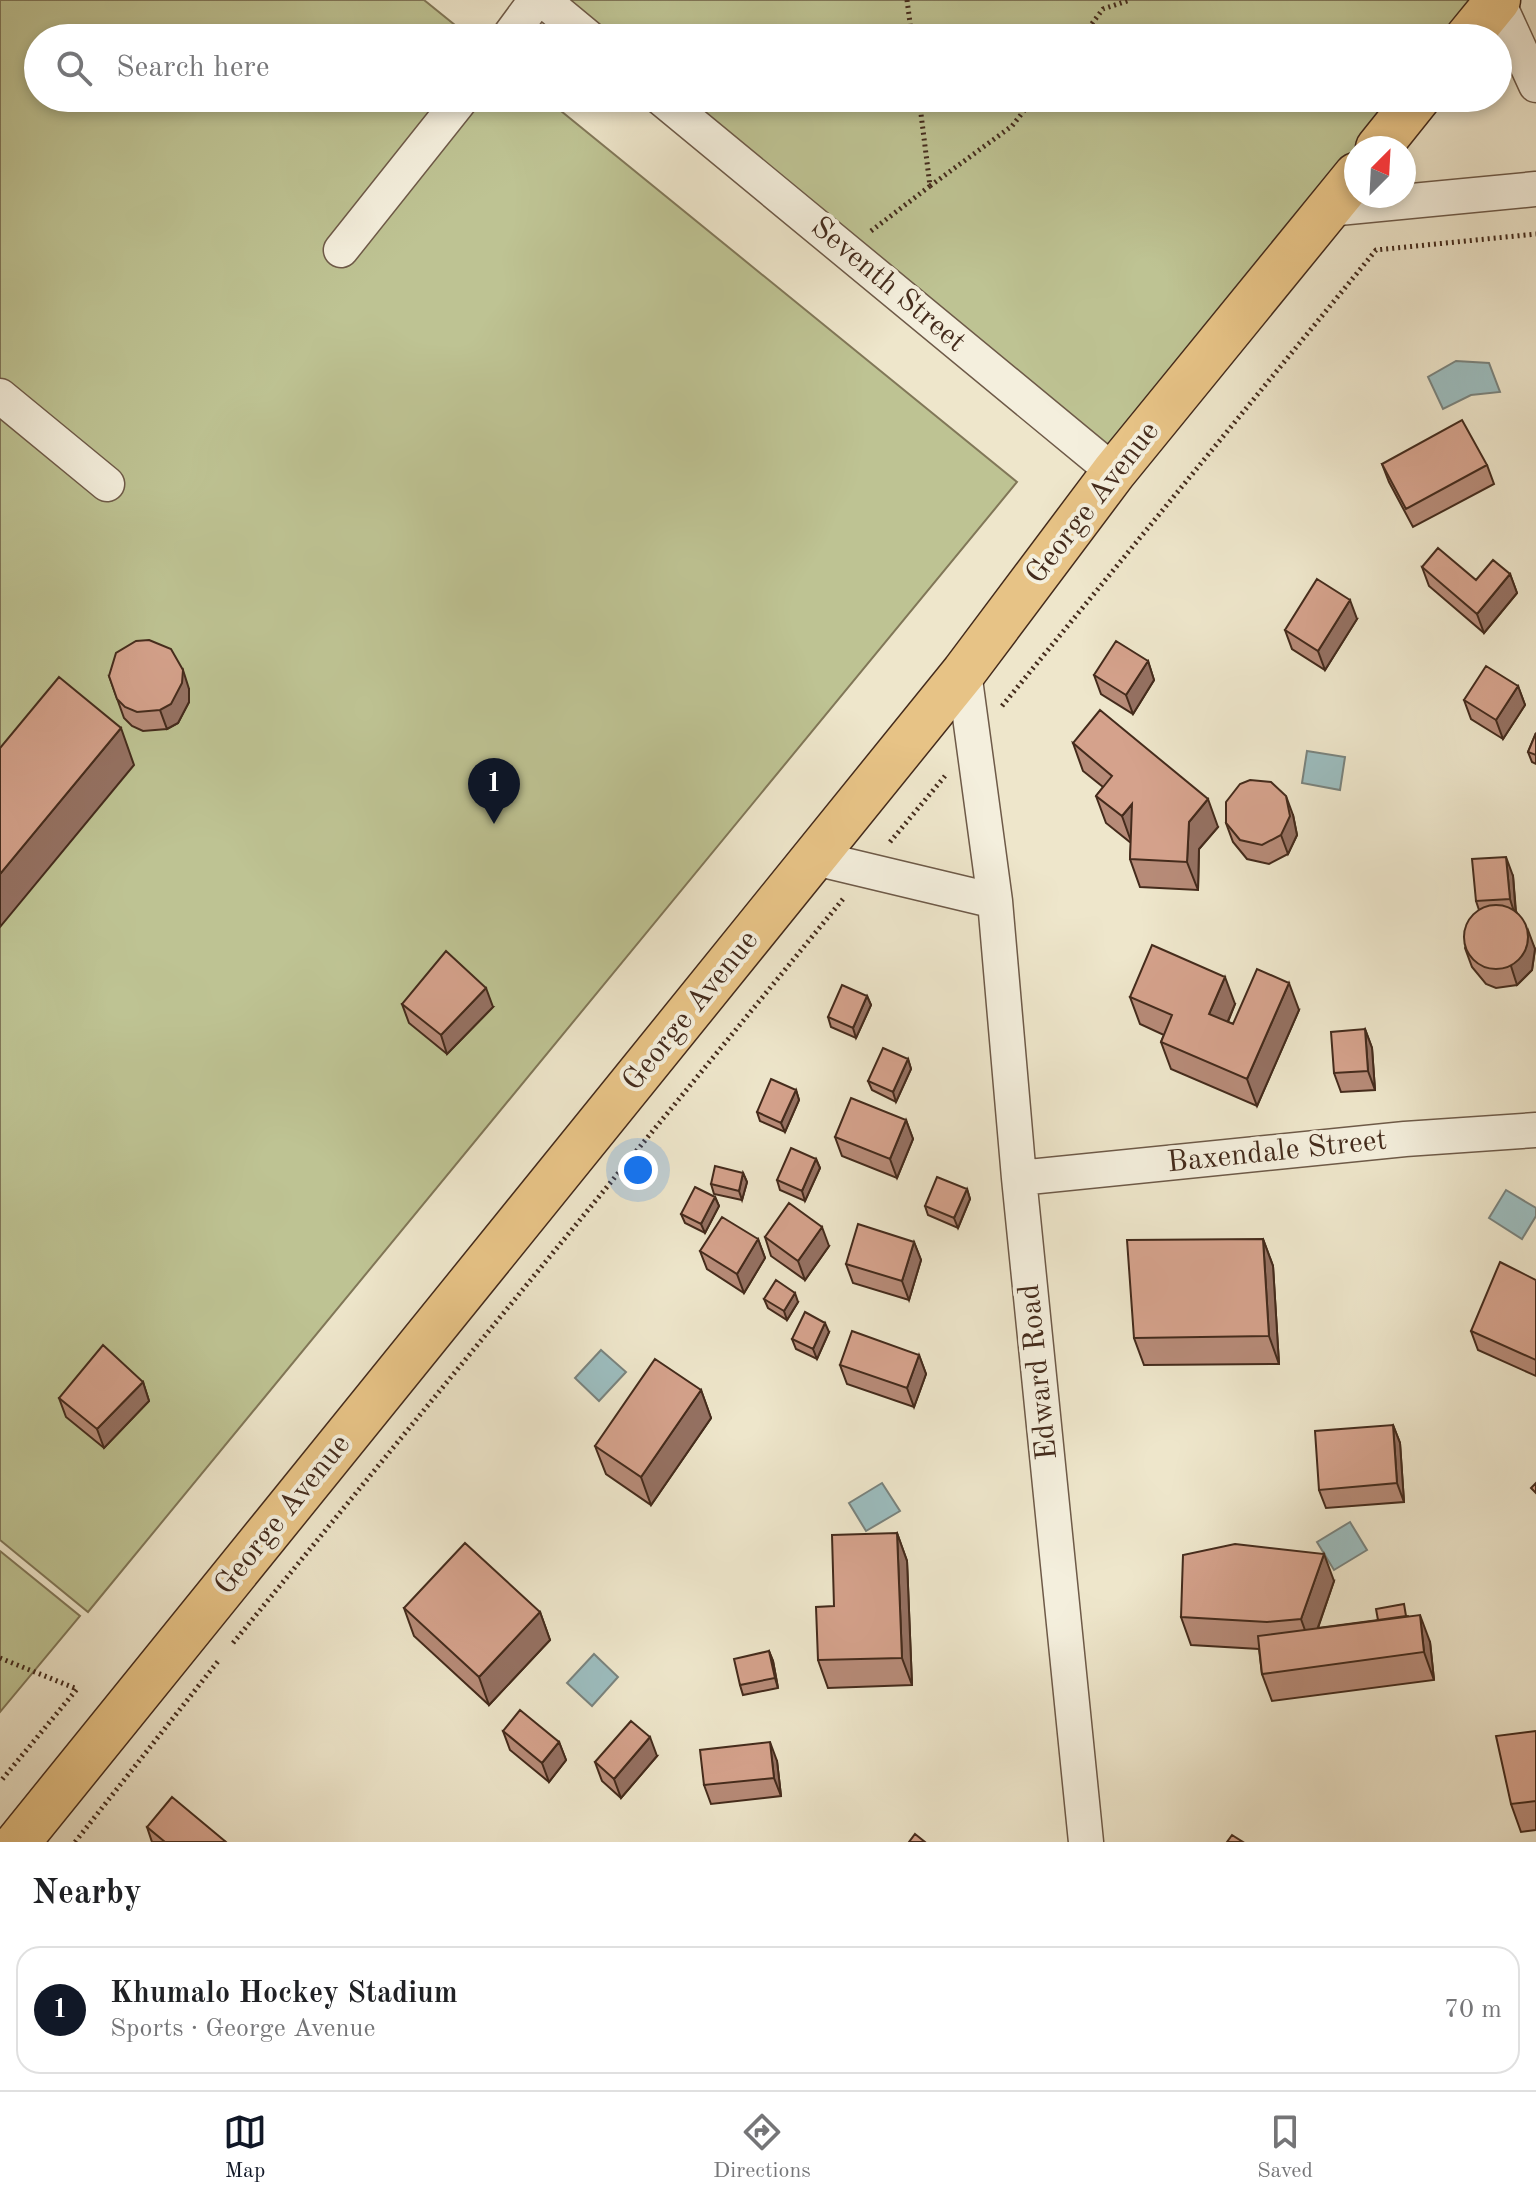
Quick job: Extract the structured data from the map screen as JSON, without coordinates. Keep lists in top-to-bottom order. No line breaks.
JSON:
{"streets":{"main road":["George Avenue"],"street":["Seventh Street","Baxendale Street","Edward Road"]},"crossings":[["Seventh Street","George Avenue"],["George Avenue","Edward Road"],["Baxendale Street","Edward Road"]],"north":"top right","page":{"search":"Search here","pins":"1","heading":"Nearby","list":[{"mark":"1","name":"Khumalo Hockey Stadium","note":"Sports · George Avenue","value":"70 m"}],"nav":["Map","Directions","Saved"]}}
